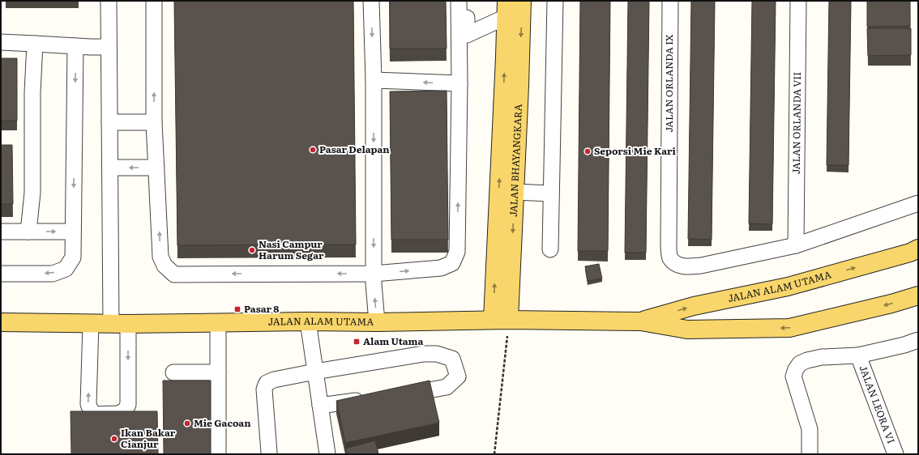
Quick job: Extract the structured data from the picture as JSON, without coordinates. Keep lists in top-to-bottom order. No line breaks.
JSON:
{"streets":{"main road":["JALAN BHAYANGKARA","JALAN ALAM UTAMA"],"street":["JALAN ORLANDA IX","JALAN ORLANDA VII","JALAN LEORA VI"]},"crossings":[["JALAN ORLANDA IX","JALAN ORLANDA VII"],["JALAN BHAYANGKARA","JALAN ALAM UTAMA"]],"places":{"other":["Pasar Delapan","Seporsi Mie Kari","Nasi Campur Harum Segar","Mie Gacoan","Ikan Bakar Cianjur"],"transit":["Pasar 8","Alam Utama"]}}
